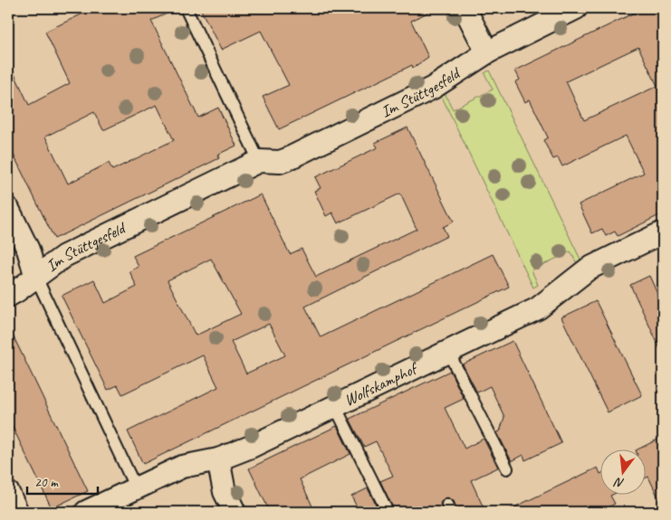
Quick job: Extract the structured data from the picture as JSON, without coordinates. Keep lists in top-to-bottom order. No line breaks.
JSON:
{"streets":{"street":["Im Stüttgesfeld","Wolfskamphof"]},"crossings":[["Im Stüttgesfeld","Wolfskamphof"]],"scale_bar":"20 m","north":"bottom"}
